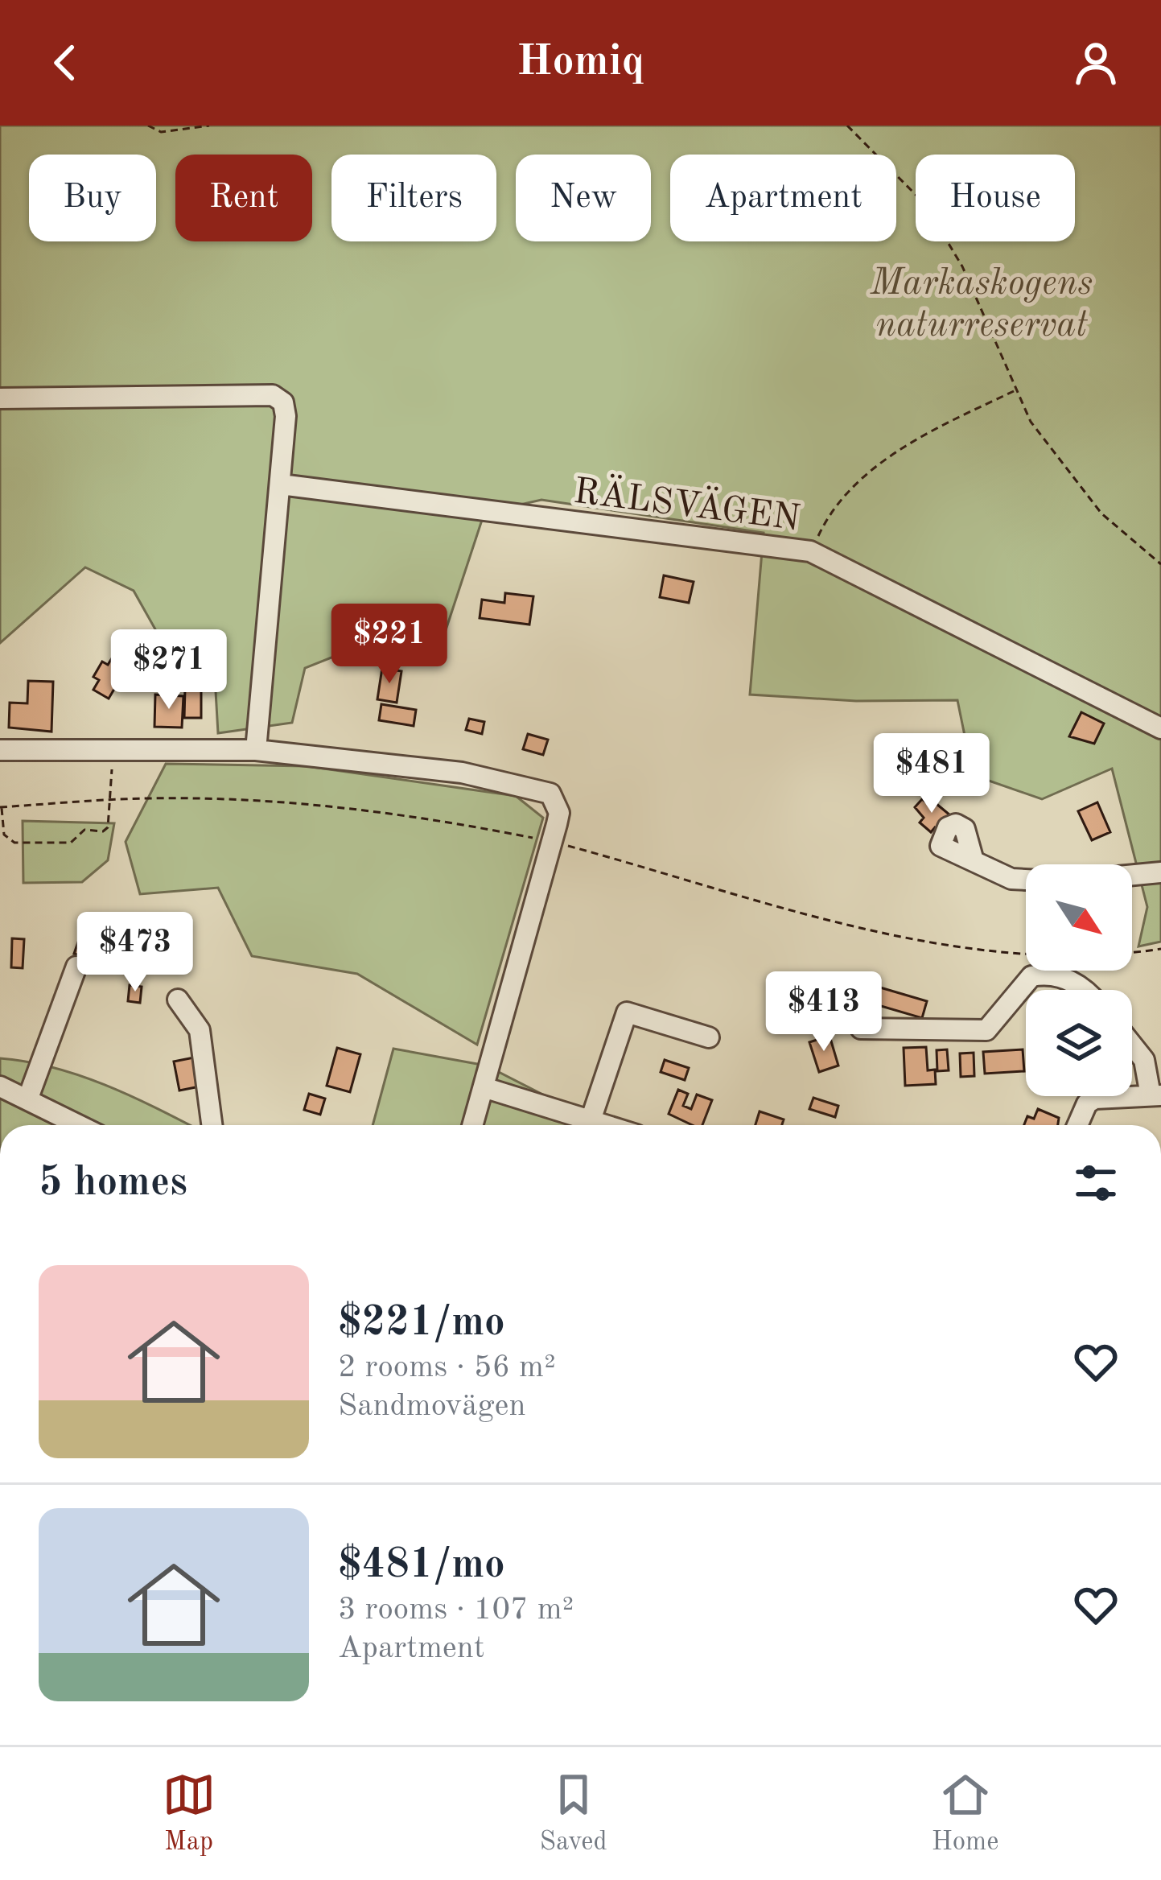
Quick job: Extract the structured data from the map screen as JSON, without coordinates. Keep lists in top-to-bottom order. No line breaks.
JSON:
{"streets":{"street":["RÄLSVÄGEN"]},"parks":["Markaskogens naturreservat"],"north":"bottom right","page":{"header":"Homiq","chip":["Buy","Rent","Filters","New","Apartment","House"],"price":["$221","$271","$481","$473","$413"],"heading":"5 homes","list":[{"name":"$221/mo","note":"2 rooms · 56 m² · Sandmovägen"},{"name":"$481/mo","note":"3 rooms · 107 m² · Apartment"}],"tabs":["Map","Saved","Home"]}}
